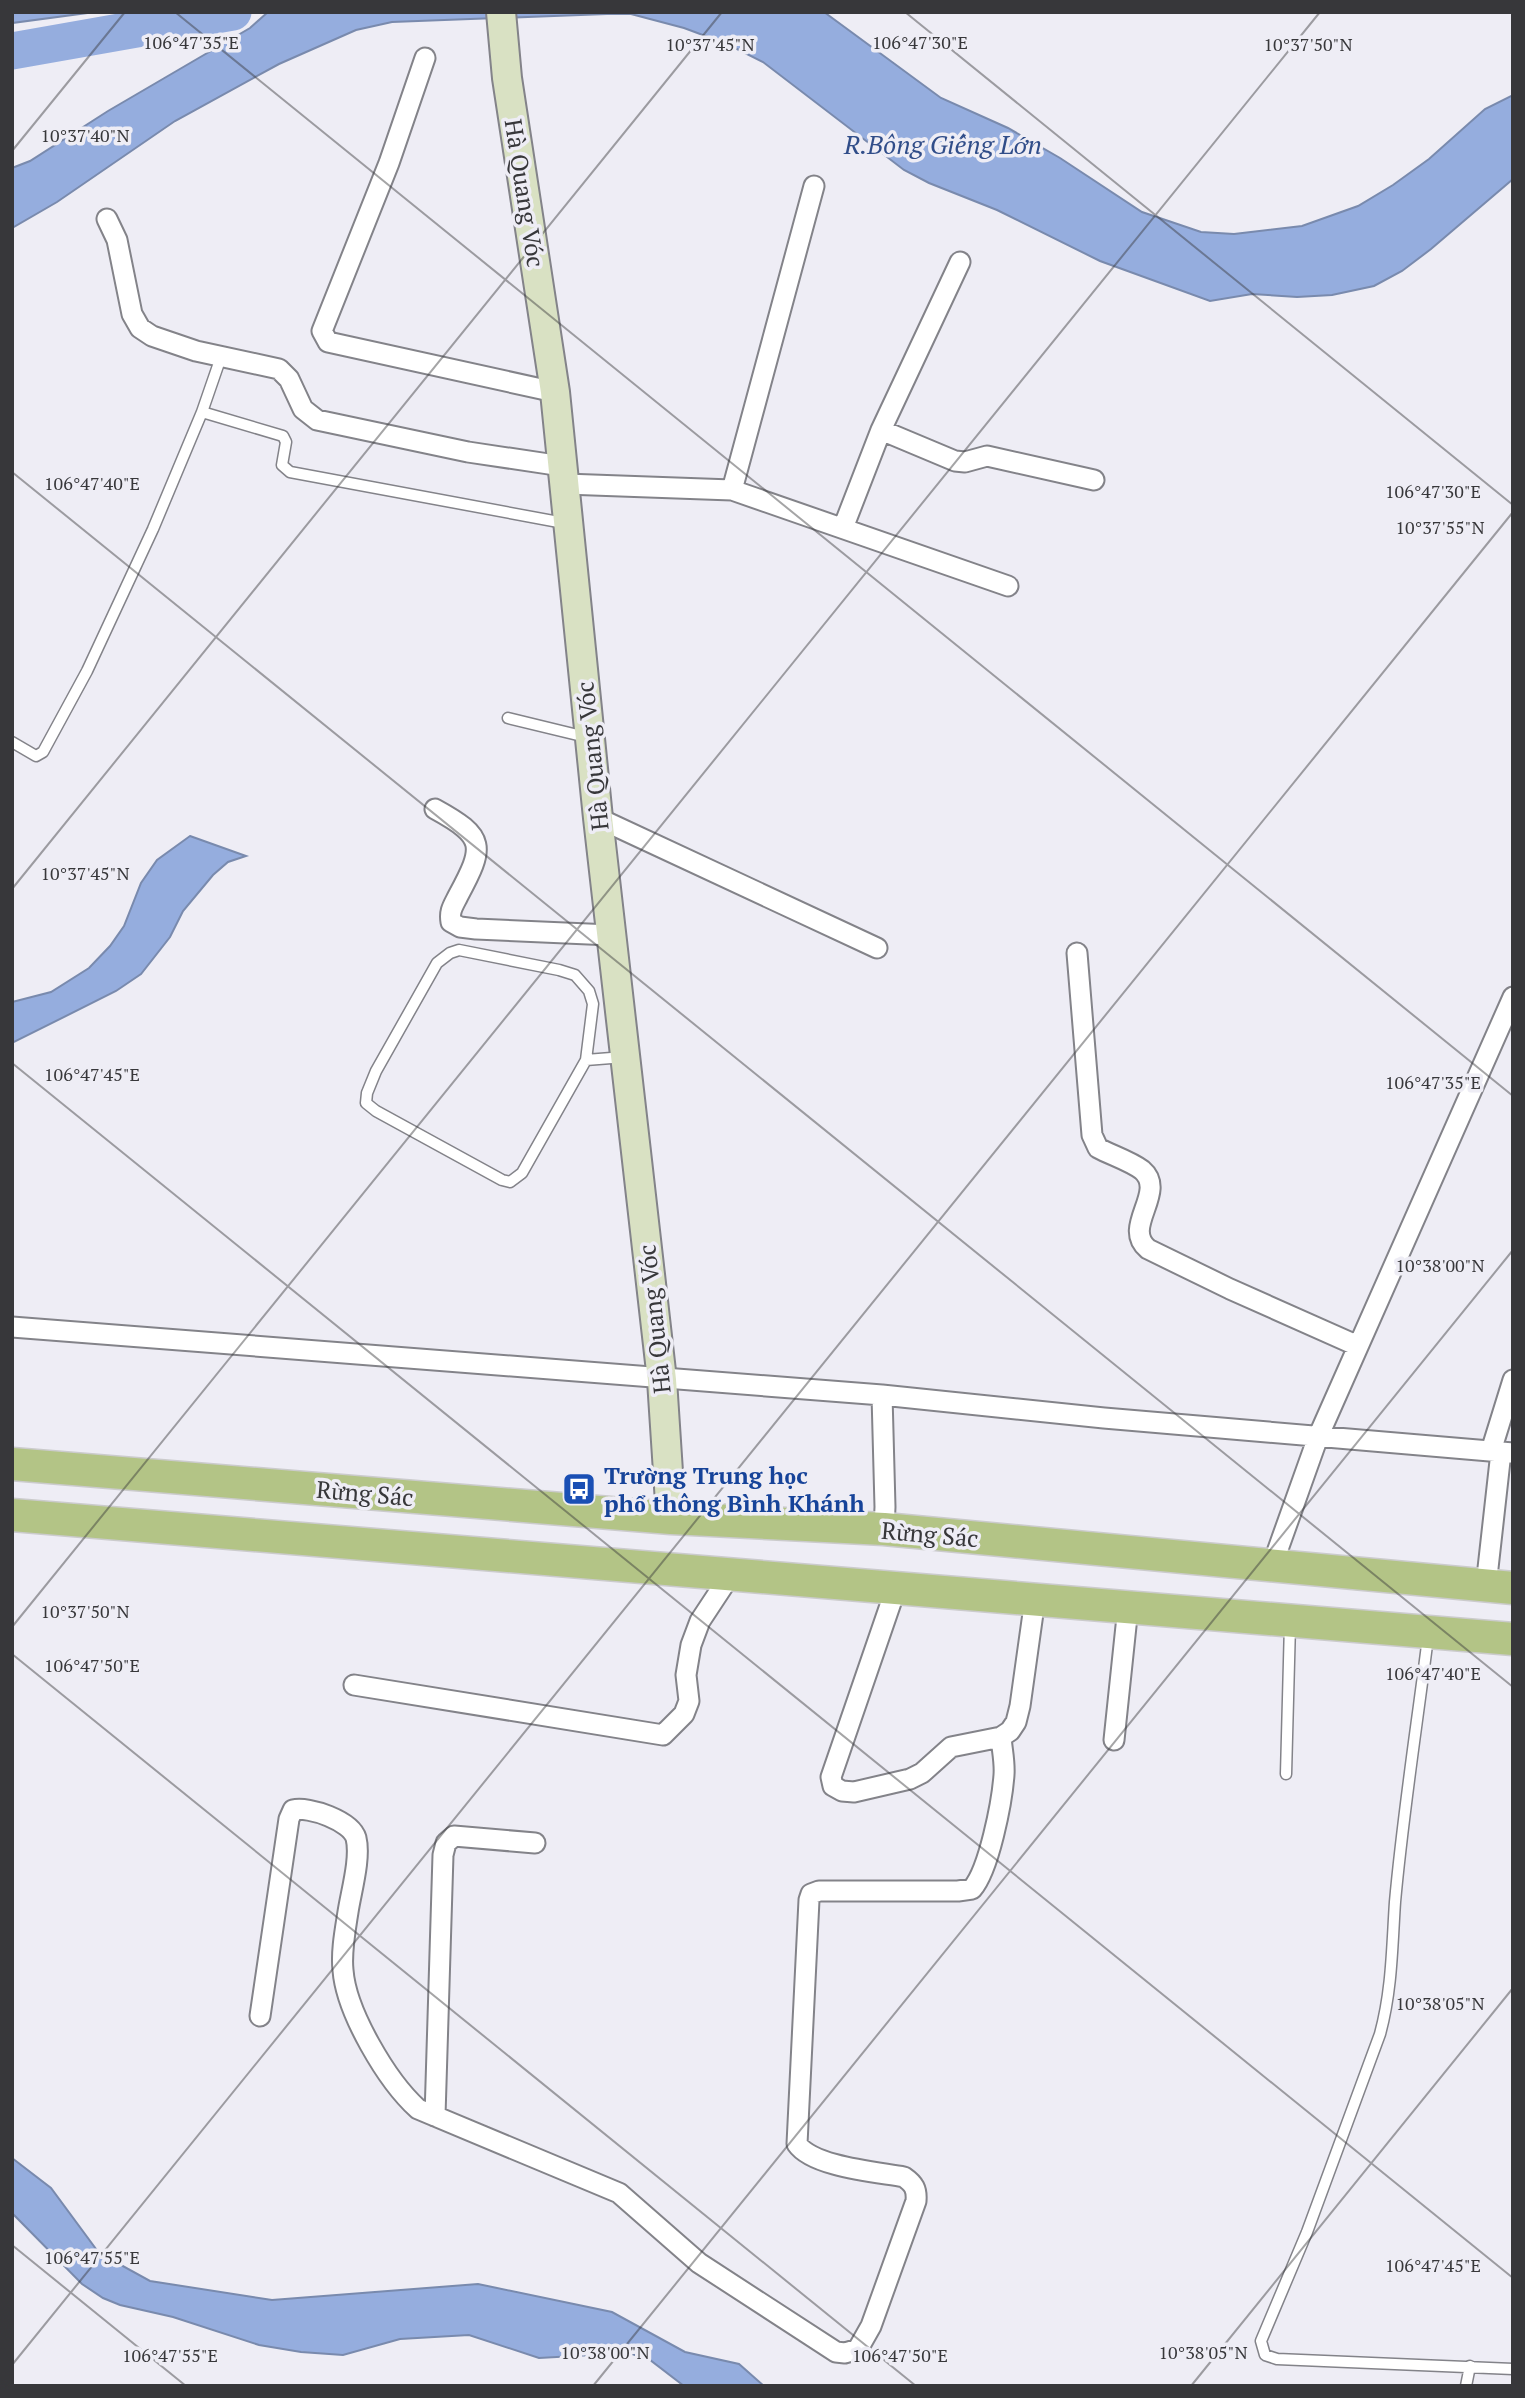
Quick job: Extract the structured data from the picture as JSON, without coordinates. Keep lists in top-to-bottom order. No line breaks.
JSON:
{"streets":{"main road":["Rừng Sác"],"street":["Hà Quang Vóc"]},"crossings":[["Hà Quang Vóc","Rừng Sác"]],"water":["R.Bông Giếng Lớn"],"places":{"bus stop":["Trường Trung học phổ thông Bình Khánh"]},"coordinates":["106°47'30\"E","106°47'35\"E","10°37'45\"N","10°37'50\"N","10°37'40\"N","106°47'40\"E","10°37'55\"N","106°47'45\"E","10°38'00\"N","106°47'50\"E","10°38'05\"N","106°47'55\"E"]}
